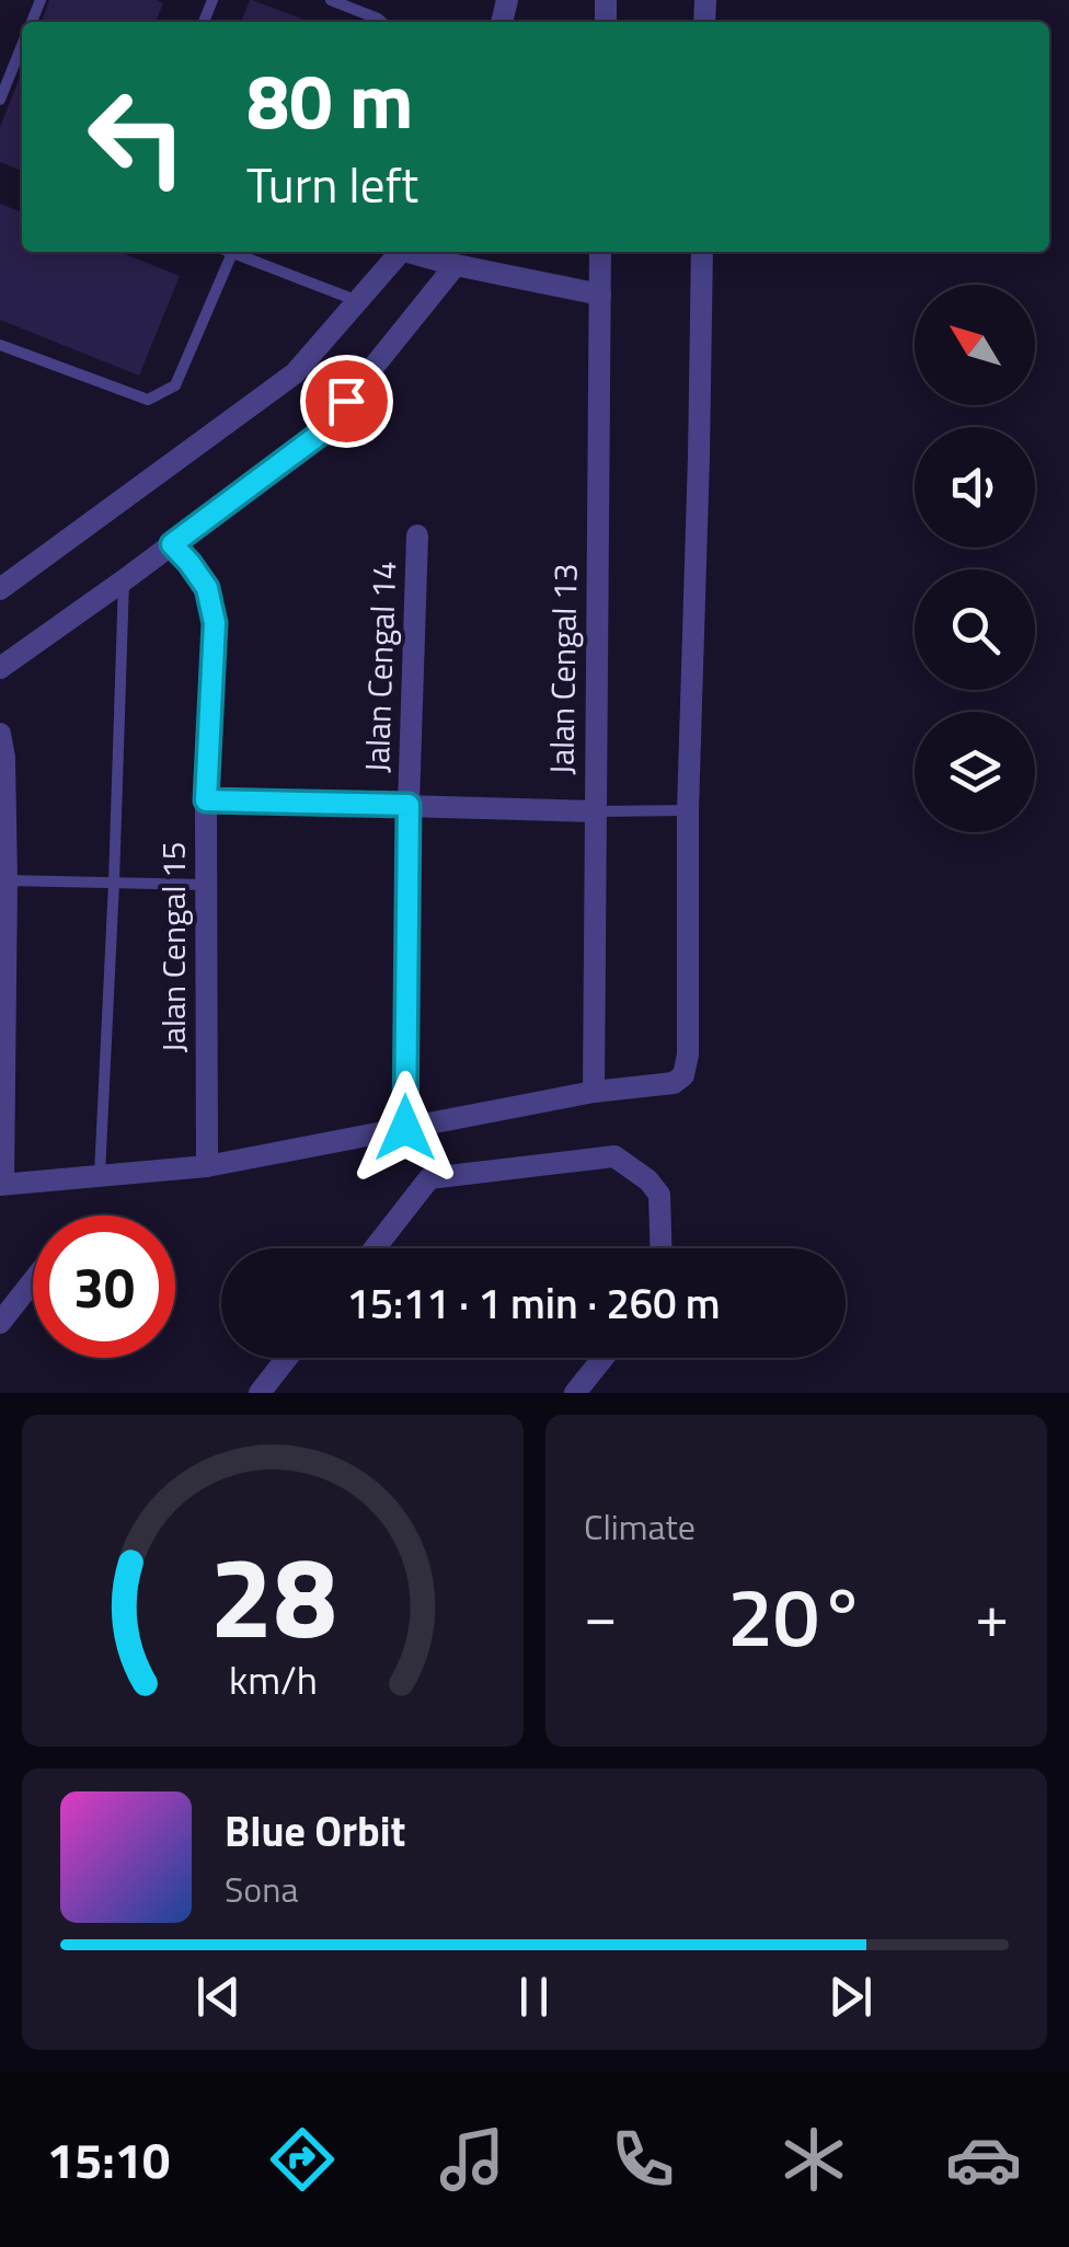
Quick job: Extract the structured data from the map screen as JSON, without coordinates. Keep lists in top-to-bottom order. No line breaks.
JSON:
{"streets":{"street":["Jalan Cengal 14","Jalan Cengal 13","Jalan Cengal 15"]},"north":"top left","page":{"turn":["80 m","Turn left"],"limit":"30","trip":"15:11 · 1 min · 260 m","tile":"Climate","heat":["−","20°","+"],"song":["Blue Orbit","Sona"],"tabs":"15:10","gauge":["28","km/h"]}}
